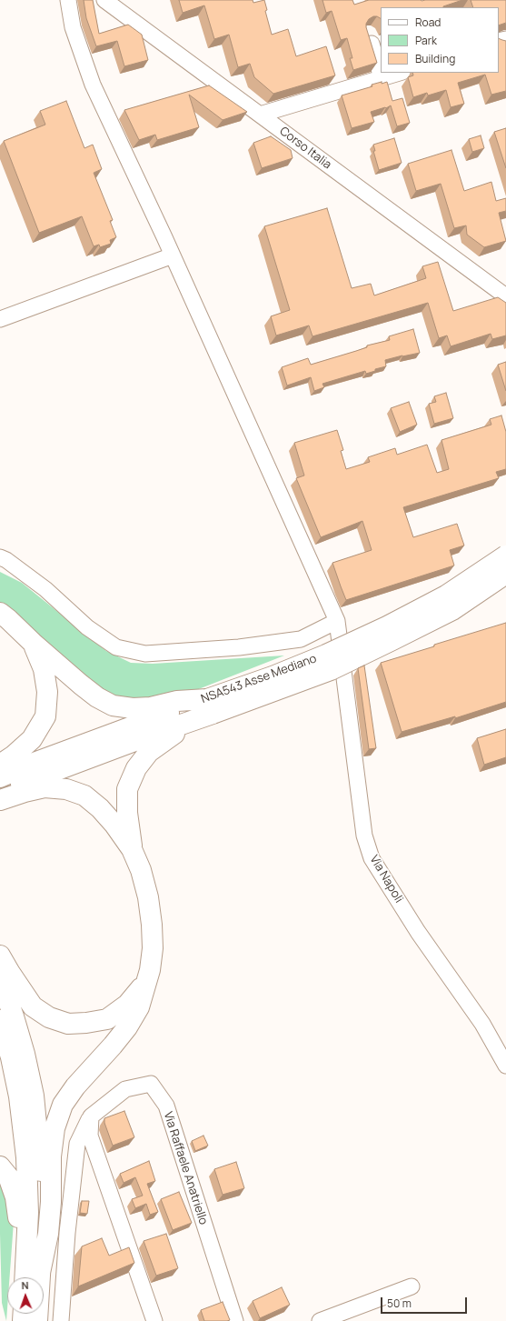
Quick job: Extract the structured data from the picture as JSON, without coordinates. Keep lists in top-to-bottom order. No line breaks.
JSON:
{"streets":{"highway":["NSA543 Asse Mediano"],"street":["Corso Italia","Via Napoli","Via Raffaele Anatriello"]},"legend":["Road","Park","Building"],"scale_bar":"50 m","north":"top"}
